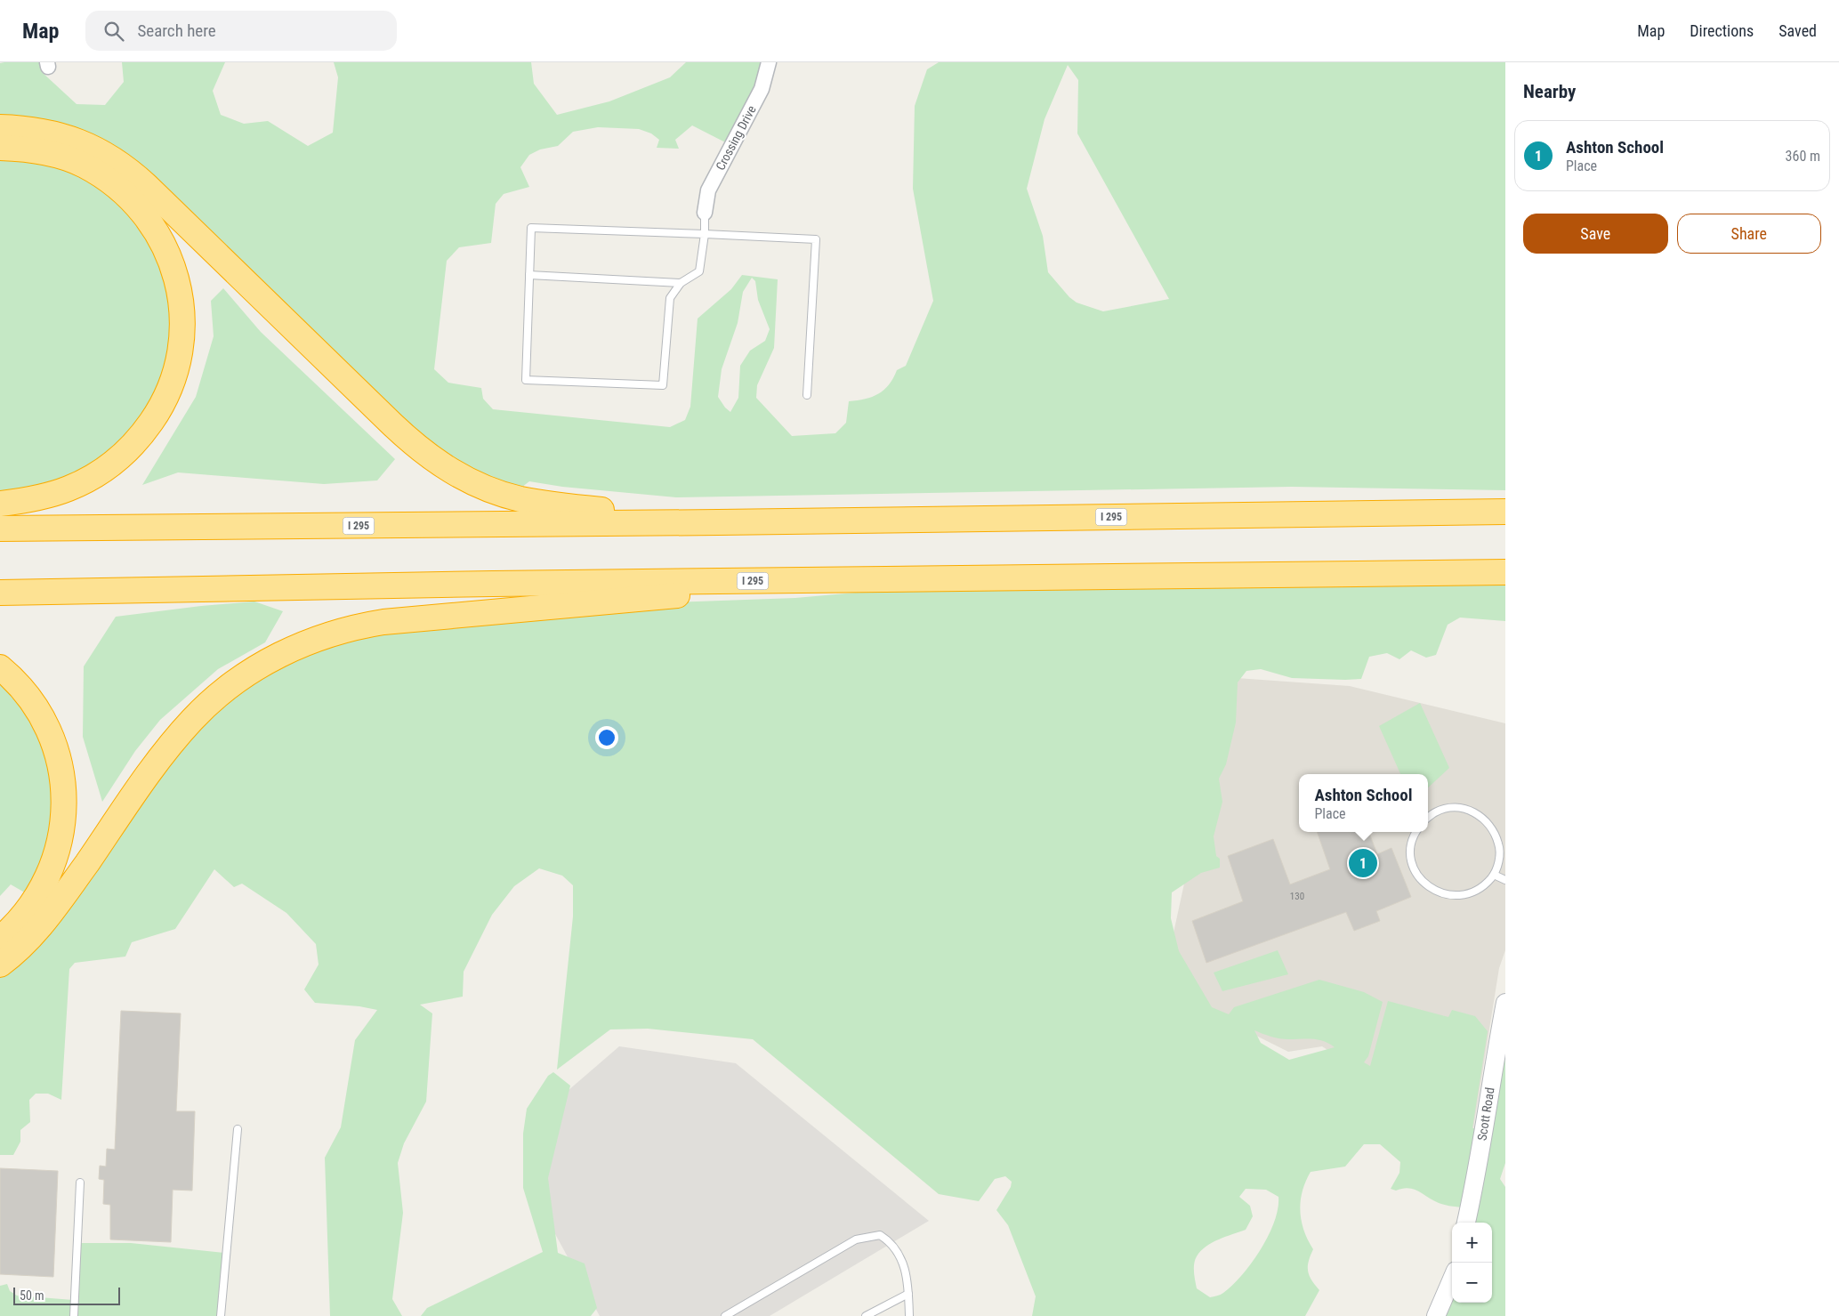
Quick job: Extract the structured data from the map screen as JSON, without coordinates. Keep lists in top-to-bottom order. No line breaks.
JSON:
{"streets":{"highway":["I 295"],"street":["Crossing Drive","Scott Road"]},"house_numbers":["130"],"scale_bar":"50 m","page":{"header":"Map","search":"Search here","nav":["Map","Directions","Saved"],"heading":"Nearby","list":[{"mark":"1","name":"Ashton School","note":"Place","value":"360 m"}],"buttons":["Save","Share"],"popup":["Ashton School","Place"],"pins":"1","map_buttons":["+","−"],"scale":"50 m"}}
